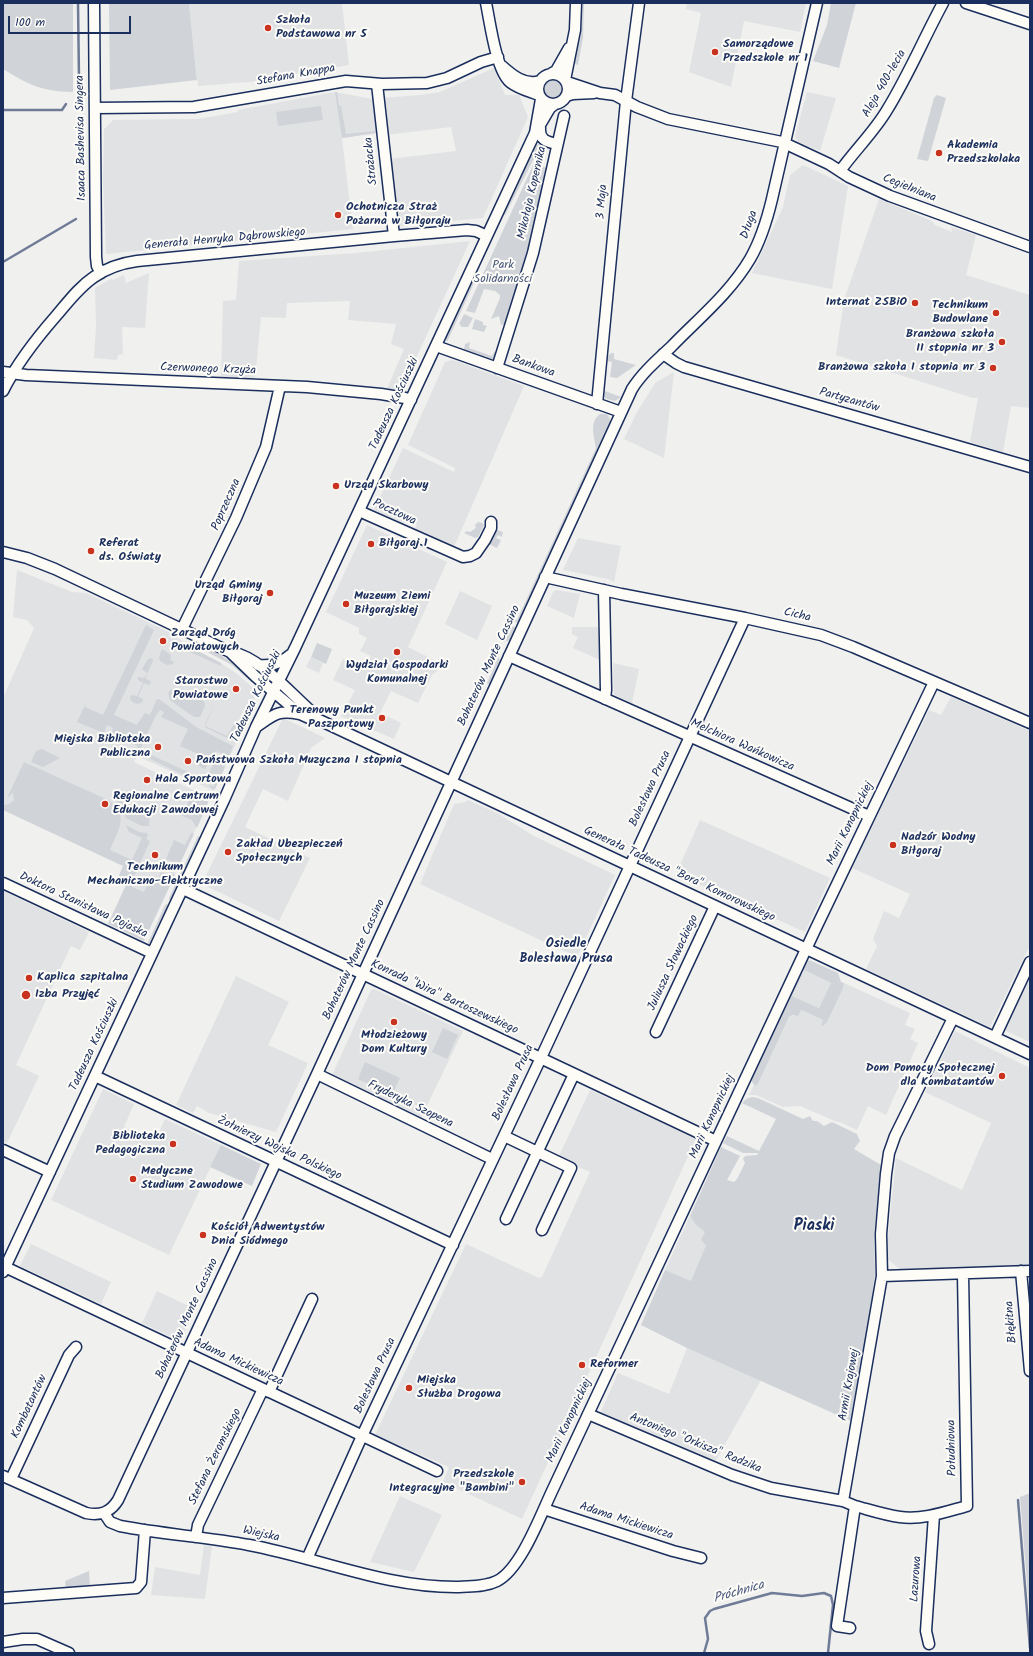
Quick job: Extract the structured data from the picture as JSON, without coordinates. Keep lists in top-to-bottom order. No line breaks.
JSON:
{"streets":{"street":["Stefana Knappa","Aleja 400-lecia","Isaaca Bashevisa Singera","Strażacka","Cegielniana","Mikołaja Kopernika","3 Maja","Długa","Generała Henryka Dąbrowskiego","Bankowa","Czerwonego Krzyża","Partyzantów","Tadeusza Kościuszki","Poprzeczna","Pocztowa","Cicha","Bohaterów Monte Cassino","Melchiora Wańkowicza","Bolesława Prusa","Marii Konopnickiej","Generała Tadeusza \"Bora\" Komorowskiego","Doktora Stanisława Pojaska","Juliusza Słowackiego","Konrada \"Wira\" Bartoszewskiego","Fryderyka Szopena","Żołnierzy Wojska Polskiego","Błękitna","Adama Mickiewicza","Armii Krajowej","Kombatantów","Antoniego \"Orkisza\" Radzika","Południowa","Stefana Żeromskiego","Wiejska","Lazurowa"]},"crossings":[["Stefana Knappa","Isaaca Bashevisa Singera"],["Stefana Knappa","Strażacka"],["Aleja 400-lecia","Cegielniana"],["Isaaca Bashevisa Singera","Generała Henryka Dąbrowskiego"],["Strażacka","Generała Henryka Dąbrowskiego"],["Cegielniana","3 Maja"],["Cegielniana","Długa"],["Mikołaja Kopernika","Bankowa"],["3 Maja","Bankowa"],["Długa","Bankowa"],["Długa","Partyzantów"],["Długa","Bohaterów Monte Cassino"],["Generała Henryka Dąbrowskiego","Czerwonego Krzyża"],["Generała Henryka Dąbrowskiego","Tadeusza Kościuszki"],["Bankowa","Tadeusza Kościuszki"],["Bankowa","Bohaterów Monte Cassino"],["Czerwonego Krzyża","Tadeusza Kościuszki"],["Czerwonego Krzyża","Poprzeczna"],["Tadeusza Kościuszki","Pocztowa"],["Tadeusza Kościuszki","Generała Tadeusza \"Bora\" Komorowskiego"],["Tadeusza Kościuszki","Doktora Stanisława Pojaska"],["Tadeusza Kościuszki","Konrada \"Wira\" Bartoszewskiego"],["Tadeusza Kościuszki","Żołnierzy Wojska Polskiego"],["Tadeusza Kościuszki","Adama Mickiewicza"],["Cicha","Bohaterów Monte Cassino"],["Cicha","Bolesława Prusa"],["Cicha","Marii Konopnickiej"],["Bohaterów Monte Cassino","Melchiora Wańkowicza"],["Bohaterów Monte Cassino","Generała Tadeusza \"Bora\" Komorowskiego"],["Bohaterów Monte Cassino","Konrada \"Wira\" Bartoszewskiego"],["Bohaterów Monte Cassino","Fryderyka Szopena"],["Bohaterów Monte Cassino","Żołnierzy Wojska Polskiego"],["Bohaterów Monte Cassino","Adama Mickiewicza"],["Bohaterów Monte Cassino","Wiejska"],["Melchiora Wańkowicza","Bolesława Prusa"],["Melchiora Wańkowicza","Marii Konopnickiej"],["Bolesława Prusa","Generała Tadeusza \"Bora\" Komorowskiego"],["Bolesława Prusa","Konrada \"Wira\" Bartoszewskiego"],["Bolesława Prusa","Fryderyka Szopena"],["Bolesława Prusa","Żołnierzy Wojska Polskiego"],["Bolesława Prusa","Adama Mickiewicza"],["Bolesława Prusa","Wiejska"],["Marii Konopnickiej","Generała Tadeusza \"Bora\" Komorowskiego"],["Marii Konopnickiej","Konrada \"Wira\" Bartoszewskiego"],["Marii Konopnickiej","Adama Mickiewicza"],["Marii Konopnickiej","Antoniego \"Orkisza\" Radzika"],["Marii Konopnickiej","Wiejska"],["Generała Tadeusza \"Bora\" Komorowskiego","Juliusza Słowackiego"],["Generała Tadeusza \"Bora\" Komorowskiego","Armii Krajowej"],["Adama Mickiewicza","Stefana Żeromskiego"],["Armii Krajowej","Antoniego \"Orkisza\" Radzika"],["Południowa","Lazurowa"],["Stefana Żeromskiego","Wiejska"]],"districts":["Osiedle Bolesława Prusa","Piaski"],"water":["Próchnica"],"parks":["Park Solidarności"],"places":["Szkoła Podstawowa nr 5","Samorządowe Przedszkole nr 1","Akademia Przedszkolaka","Ochotnicza Straż Pożarna w Biłgoraju","Internat ZSBiO","Technikum Budowlane","Branżowa szkoła II stopnia nr 3","Branżowa szkoła I stopnia nr 3","Urząd Skarbowy","Biłgoraj 1","Referat ds. Oświaty","Urząd Gminy Biłgoraj","Muzeum Ziemi Biłgorajskiej","Zarząd Dróg Powiatowych","Wydział Gospodarki Komunalnej","Starostwo Powiatowe","Terenowy Punkt Paszportowy","Miejska Biblioteka Publiczna","Państwowa Szkoła Muzyczna I stopnia","Hala Sportowa","Regionalne Centrum Edukacji Zawodowej","Nadzór Wodny Biłgoraj","Zakład Ubezpieczeń Społecznych","Technikum Mechaniczno-Elektryczne","Kaplica szpitalna","Izba Przyjęć","Młodzieżowy Dom Kultury","Dom Pomocy Społecznej dla Kombatantów","Biblioteka Pedagogiczna","Medyczne Studium Zawodowe","Kościół Adwentystów Dnia Siódmego","Reformer","Miejska Służba Drogowa","Przedszkole Integracyjne \"Bambini\""],"scale_bar":"100 m"}
